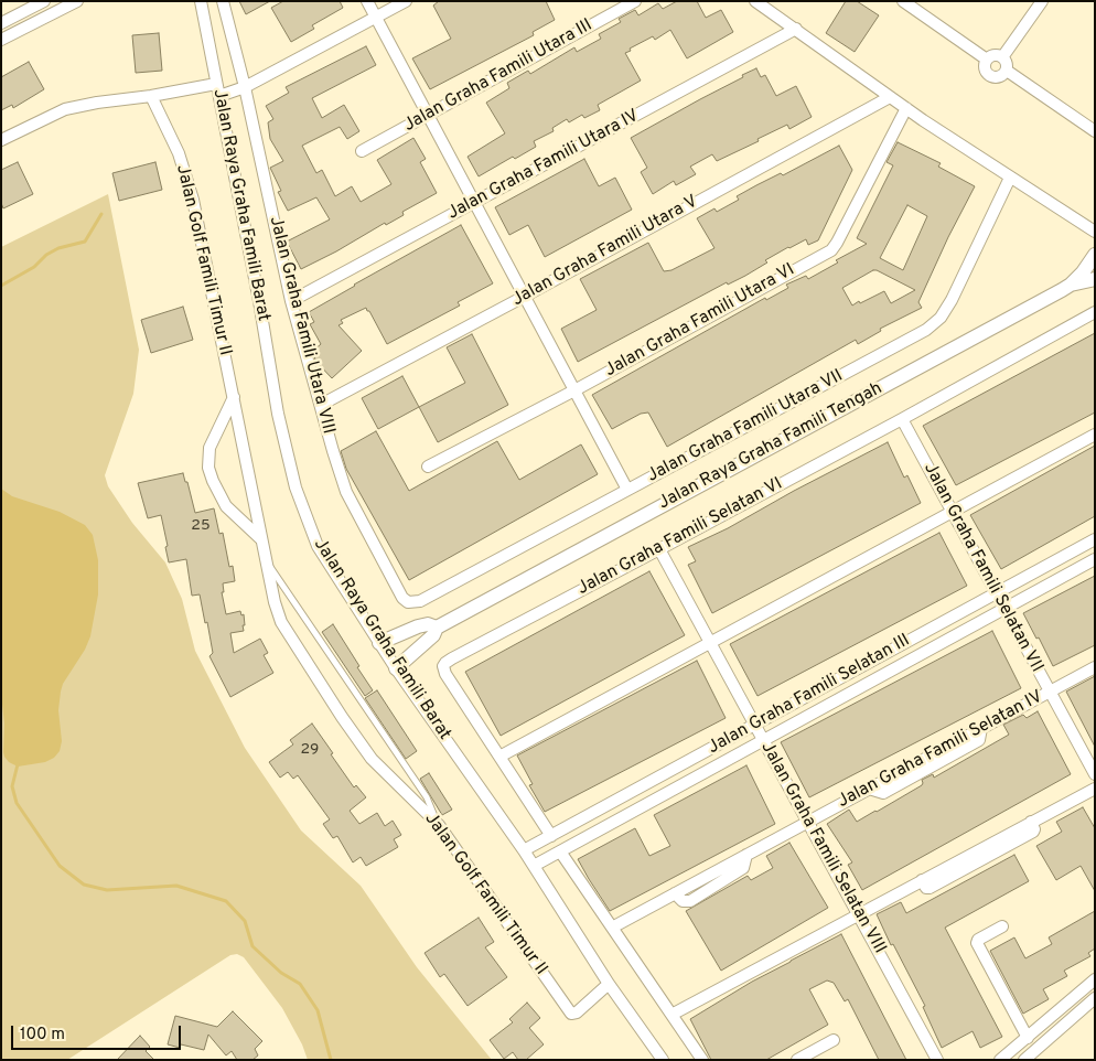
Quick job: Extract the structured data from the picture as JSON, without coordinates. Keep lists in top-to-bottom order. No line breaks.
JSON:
{"streets":{"street":["Jalan Graha Famili Utara III","Jalan Graha Famili Utara IV","Jalan Raya Graha Famili Barat","Jalan Graha Famili Utara V","Jalan Golf Famili Timur II","Jalan Graha Famili Utara VI","Jalan Graha Famili Utara VIII","Jalan Graha Famili Utara VII","Jalan Raya Graha Famili Tengah","Jalan Graha Famili Selatan VI","Jalan Graha Famili Selatan VII","Jalan Graha Famili Selatan III","Jalan Graha Famili Selatan IV","Jalan Graha Famili Selatan VIII"]},"crossings":[["Jalan Graha Famili Utara IV","Jalan Graha Famili Utara VIII"],["Jalan Raya Graha Famili Barat","Jalan Golf Famili Timur II"],["Jalan Raya Graha Famili Barat","Jalan Raya Graha Famili Tengah"],["Jalan Raya Graha Famili Barat","Jalan Graha Famili Selatan III"],["Jalan Graha Famili Utara V","Jalan Graha Famili Utara VIII"],["Jalan Graha Famili Utara VIII","Jalan Graha Famili Utara VII"],["Jalan Graha Famili Selatan VI","Jalan Graha Famili Selatan VII"],["Jalan Graha Famili Selatan VI","Jalan Graha Famili Selatan III"],["Jalan Graha Famili Selatan VI","Jalan Graha Famili Selatan VIII"],["Jalan Graha Famili Selatan VII","Jalan Graha Famili Selatan III"],["Jalan Graha Famili Selatan VII","Jalan Graha Famili Selatan IV"],["Jalan Graha Famili Selatan III","Jalan Graha Famili Selatan VIII"],["Jalan Graha Famili Selatan IV","Jalan Graha Famili Selatan VIII"]],"house_numbers":["25","29"],"scale_bar":"100 m"}
